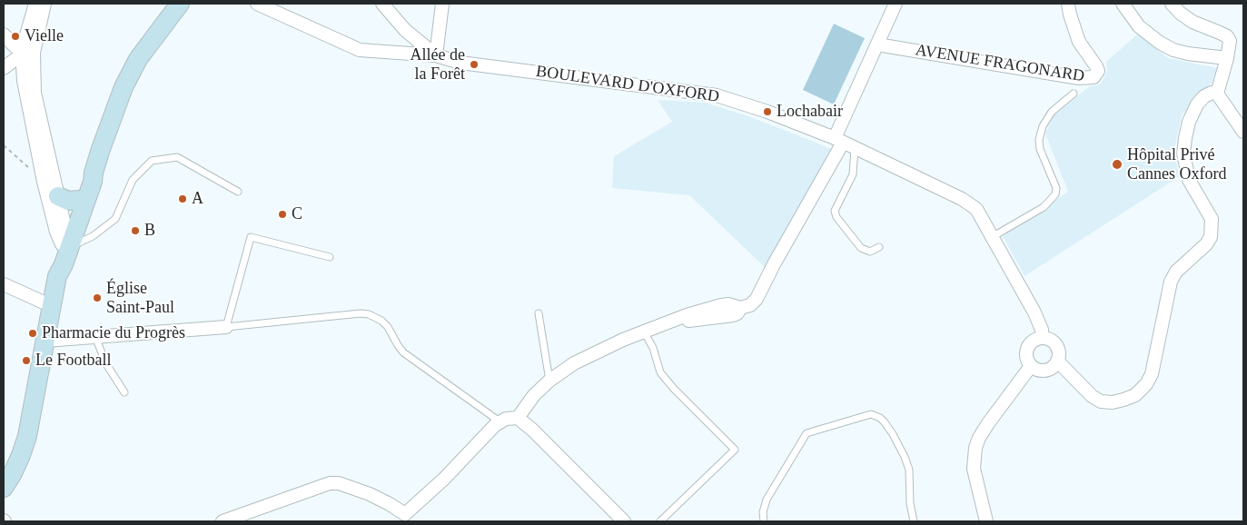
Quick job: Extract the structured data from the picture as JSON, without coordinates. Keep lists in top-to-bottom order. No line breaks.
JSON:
{"streets":{"street":["AVENUE FRAGONARD","BOULEVARD D'OXFORD"]},"places":["Vielle","Allée de la Forêt","Lochabair","Hôpital Privé Cannes Oxford","A","C","B","Église Saint-Paul","Pharmacie du Progrès","Le Football"]}
